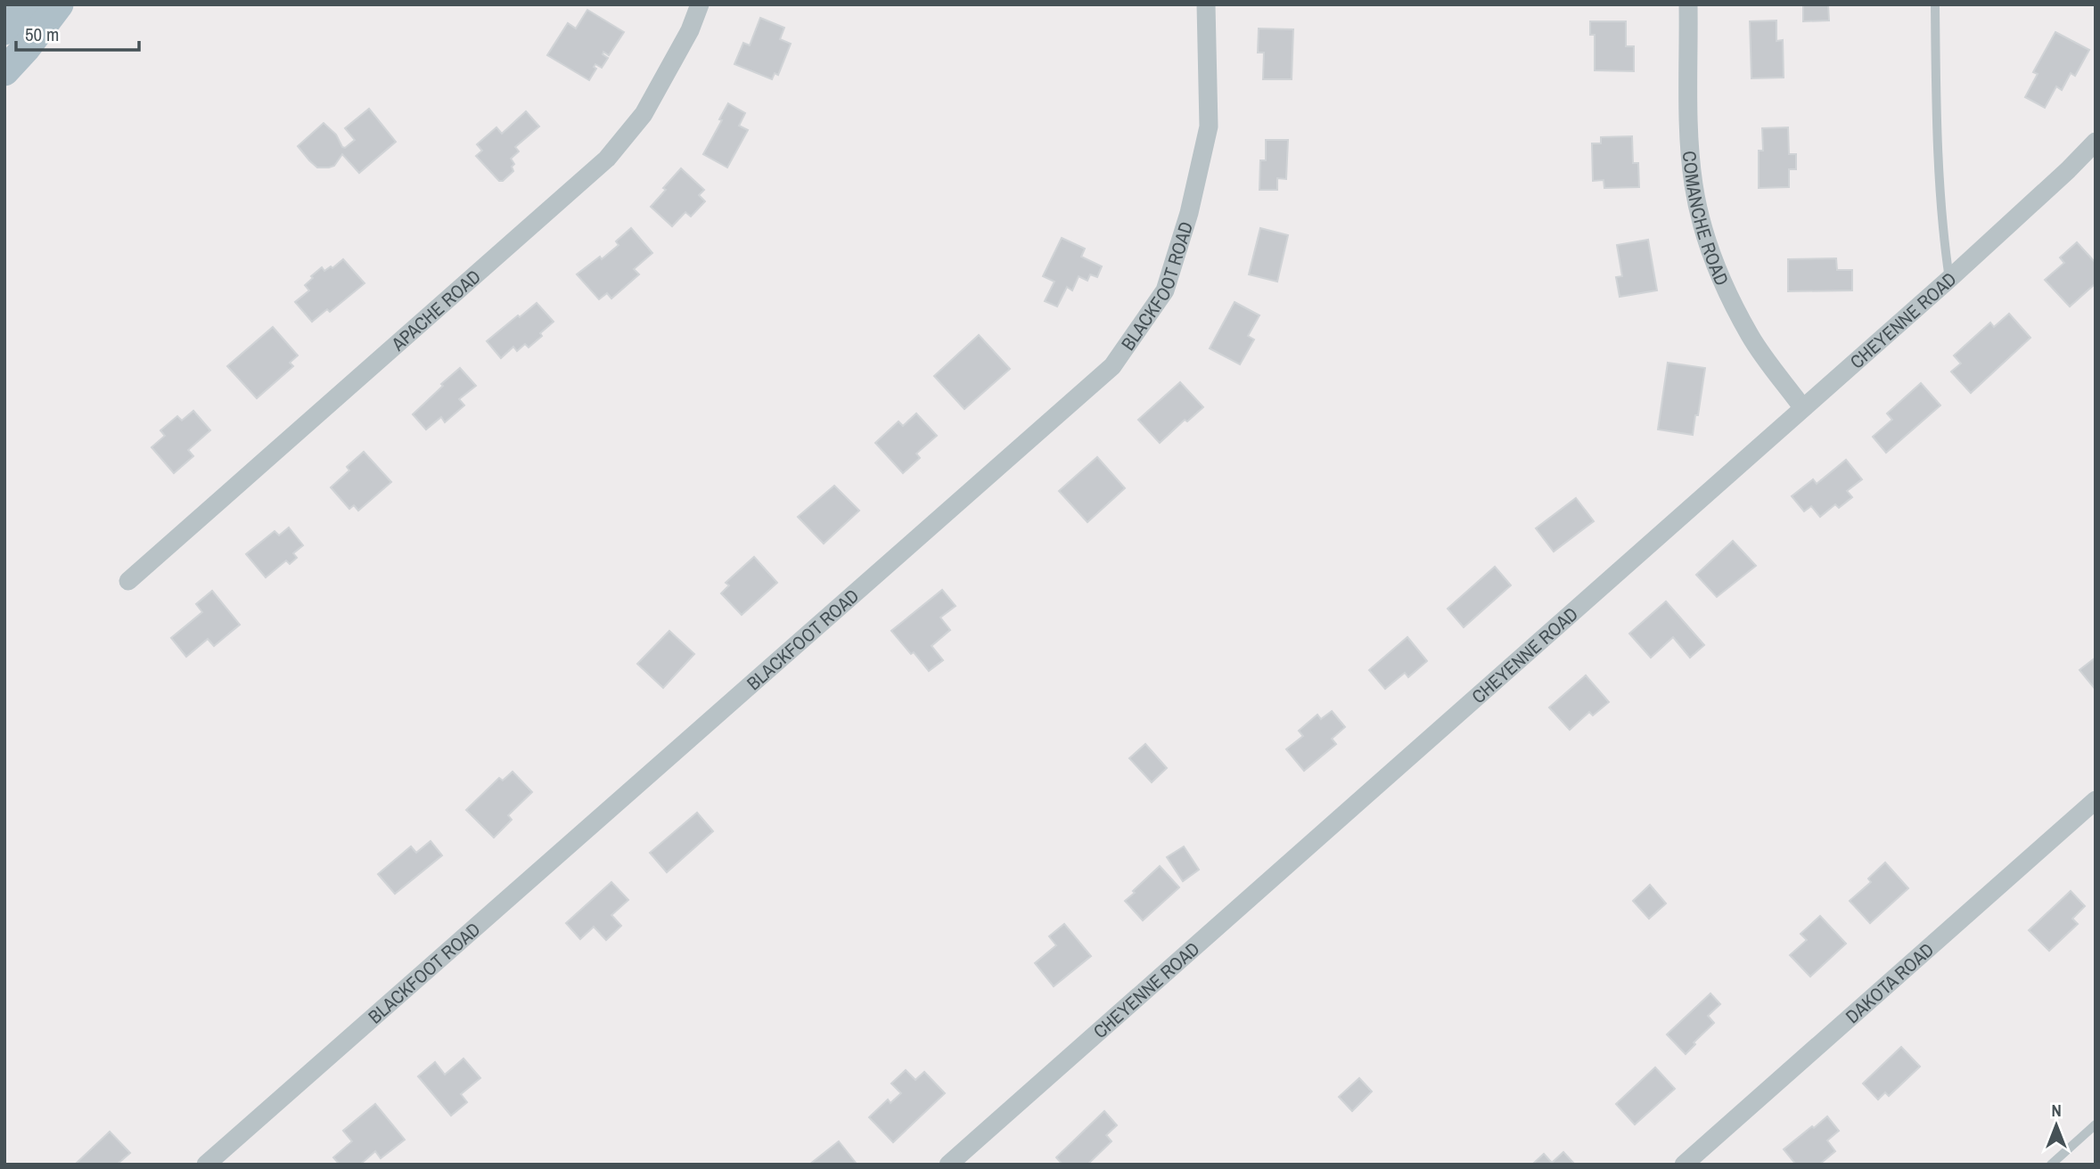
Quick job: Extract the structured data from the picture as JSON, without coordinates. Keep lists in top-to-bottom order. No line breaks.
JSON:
{"streets":{"street":["COMANCHE ROAD","BLACKFOOT ROAD","APACHE ROAD","CHEYENNE ROAD","DAKOTA ROAD"]},"crossings":[["COMANCHE ROAD","CHEYENNE ROAD"]],"scale_bar":"50 m","north":"top"}
